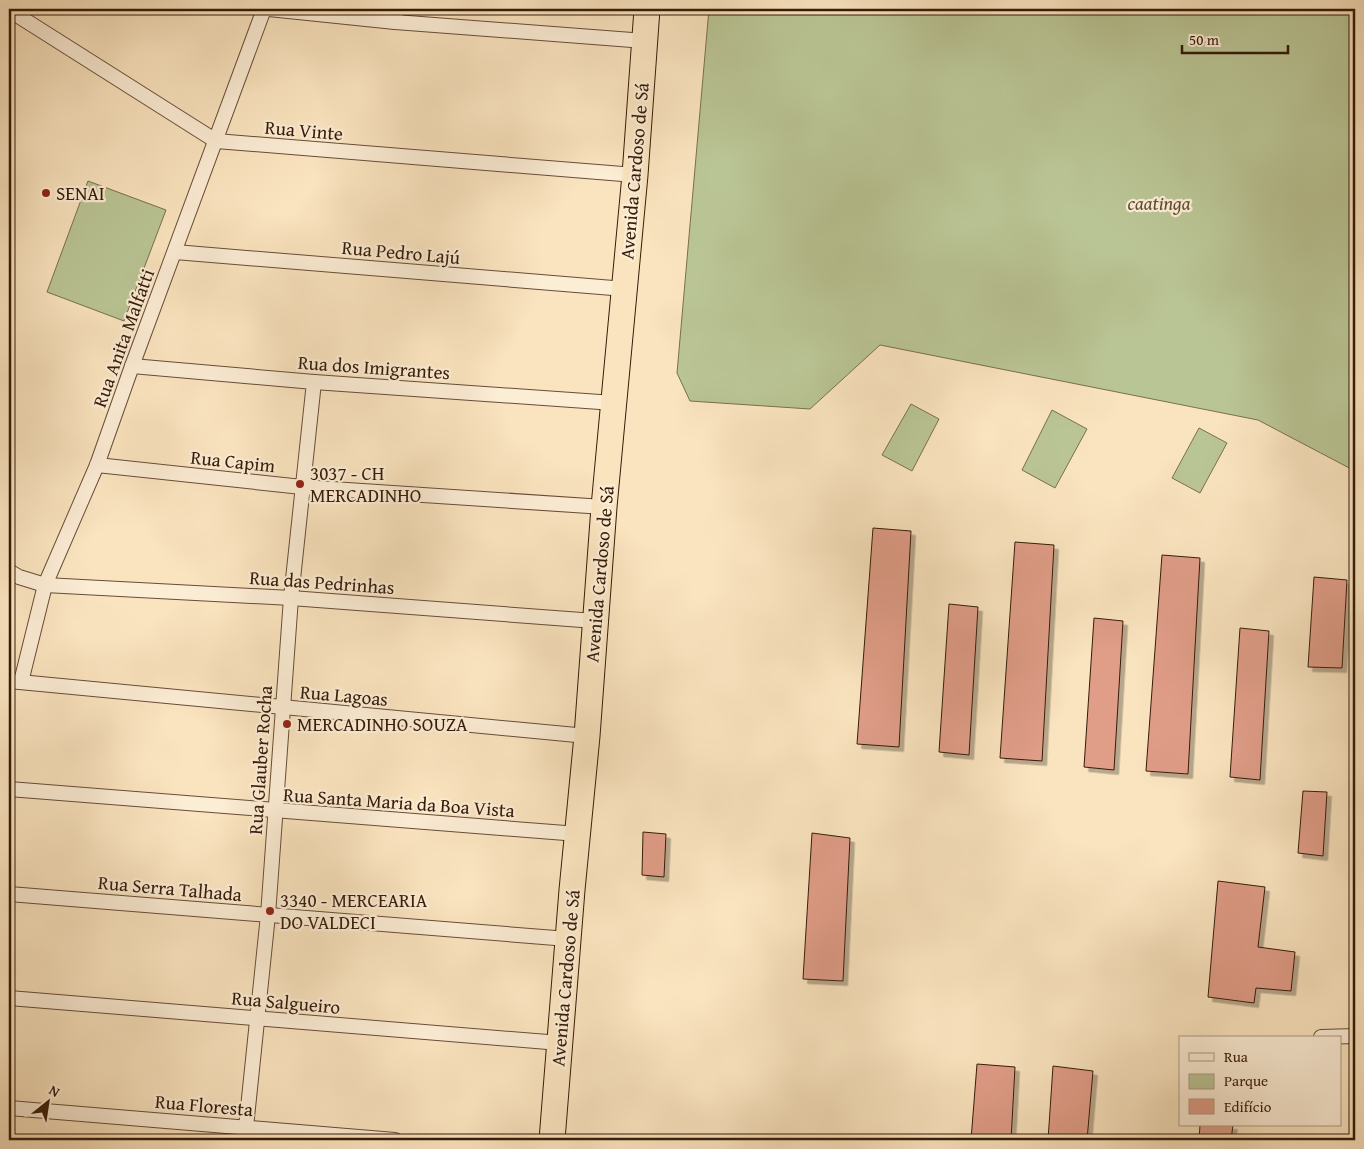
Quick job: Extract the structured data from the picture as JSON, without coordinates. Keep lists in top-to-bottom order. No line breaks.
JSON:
{"streets":{"highway":["Avenida Cardoso de Sá"],"street":["Rua Vinte","Rua Pedro Lajú","Rua Anita Malfatti","Rua dos Imigrantes","Rua Capim","Rua das Pedrinhas","Rua Lagoas","Rua Glauber Rocha","Rua Santa Maria da Boa Vista","Rua Serra Talhada","Rua Salgueiro","Rua Floresta"]},"crossings":[["Rua Vinte","Avenida Cardoso de Sá"],["Rua Vinte","Rua Anita Malfatti"],["Avenida Cardoso de Sá","Rua Pedro Lajú"],["Avenida Cardoso de Sá","Rua dos Imigrantes"],["Avenida Cardoso de Sá","Rua Capim"],["Avenida Cardoso de Sá","Rua das Pedrinhas"],["Avenida Cardoso de Sá","Rua Lagoas"],["Avenida Cardoso de Sá","Rua Santa Maria da Boa Vista"],["Avenida Cardoso de Sá","Rua Serra Talhada"],["Avenida Cardoso de Sá","Rua Salgueiro"],["Rua Pedro Lajú","Rua Anita Malfatti"],["Rua Anita Malfatti","Rua dos Imigrantes"],["Rua Anita Malfatti","Rua Capim"],["Rua Anita Malfatti","Rua das Pedrinhas"],["Rua Anita Malfatti","Rua Lagoas"],["Rua dos Imigrantes","Rua Glauber Rocha"],["Rua Capim","Rua Glauber Rocha"],["Rua das Pedrinhas","Rua Glauber Rocha"],["Rua Lagoas","Rua Glauber Rocha"],["Rua Glauber Rocha","Rua Santa Maria da Boa Vista"],["Rua Glauber Rocha","Rua Serra Talhada"],["Rua Glauber Rocha","Rua Salgueiro"],["Rua Glauber Rocha","Rua Floresta"]],"parks":["caatinga"],"places":["SENAI","3037 - CH MERCADINHO","MERCADINHO SOUZA","3340 - MERCEARIA DO VALDECI"],"legend":["Rua","Parque","Edifício"],"scale_bar":"50 m","north":"top right"}
